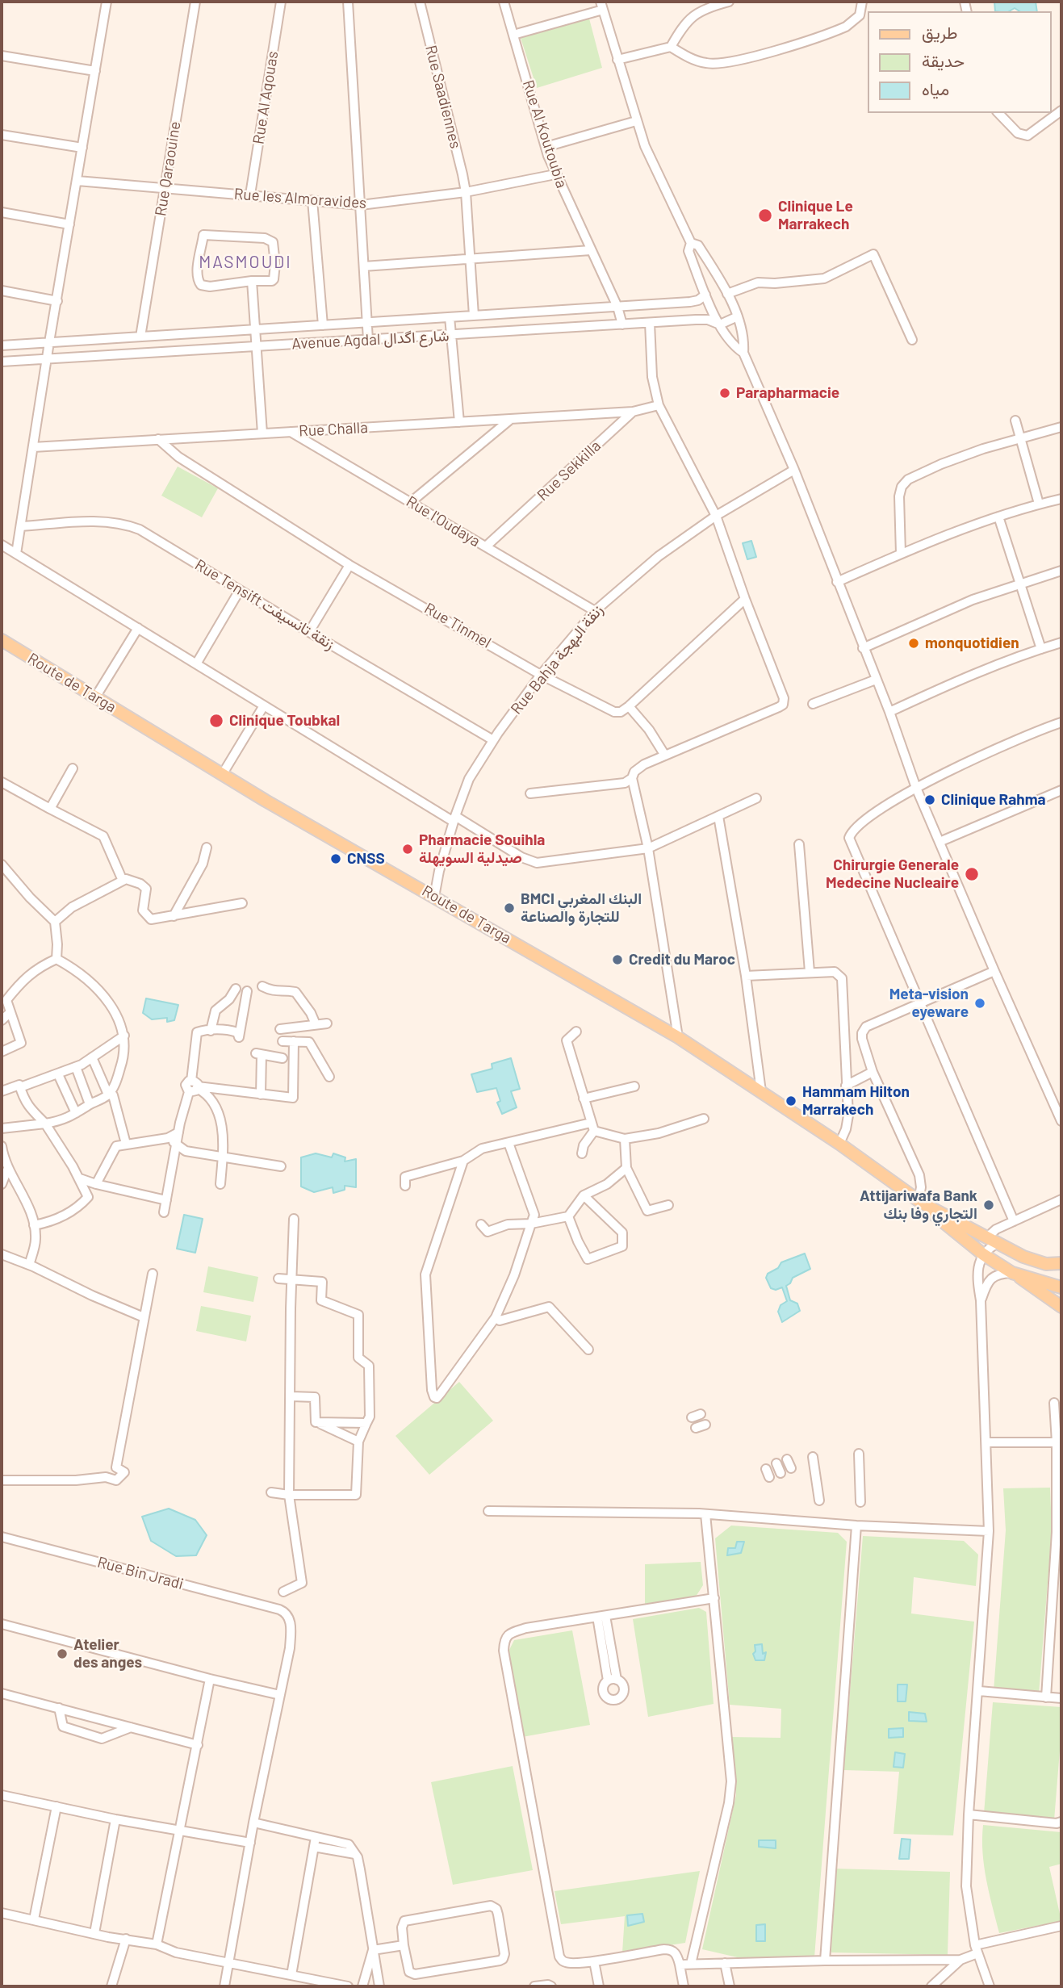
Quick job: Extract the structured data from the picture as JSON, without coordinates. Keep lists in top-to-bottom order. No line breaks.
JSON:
{"streets":{"main road":["Route de Targa"],"street":["Rue Saadiennes","Rue Al Aqouas","Rue Al Koutoubia","Rue Qaraouine","Rue les Almoravides","Avenue Agdal شارع اگدال","Rue Challa","Rue Sekkilla","Rue l'Oudaya","Rue Tensift زنقة تانسيفت","Rue Tinmel","Rue Bahja زنقة البهجة","Rue Bin Jradi"]},"crossings":[["Rue Saadiennes","Rue les Almoravides"],["Rue Saadiennes","Avenue Agdal شارع اگدال"],["Rue Al Aqouas","Rue les Almoravides"],["Rue Al Koutoubia","Rue les Almoravides"],["Rue Al Koutoubia","Avenue Agdal شارع اگدال"],["Rue Qaraouine","Rue les Almoravides"],["Rue Qaraouine","Avenue Agdal شارع اگدال"],["Rue Challa","Rue Sekkilla"],["Rue Challa","Rue l'Oudaya"],["Rue Challa","Rue Tinmel"],["Rue Sekkilla","Rue l'Oudaya"],["Rue l'Oudaya","Rue Bahja زنقة البهجة"],["Rue Tensift زنقة تانسيفت","Rue Bahja زنقة البهجة"],["Rue Tinmel","Rue Bahja زنقة البهجة"],["Rue Bahja زنقة البهجة","Route de Targa"]],"districts":["MASMOUDI"],"places":["Clinique Le Marrakech","Parapharmacie","monquotidien","Clinique Toubkal","Clinique Rahma","Pharmacie Souihla صيدلية السويهلة","CNSS","Chirurgie Generale Medecine Nucleaire","BMCI البنك المغربي للتجارة والصناعة","Credit du Maroc","Meta-vision eyeware","Hammam Hilton Marrakech","Attijariwafa Bank التجاري وفا بنك","Atelier des anges"],"legend":["طريق","حديقة","مياه"]}
